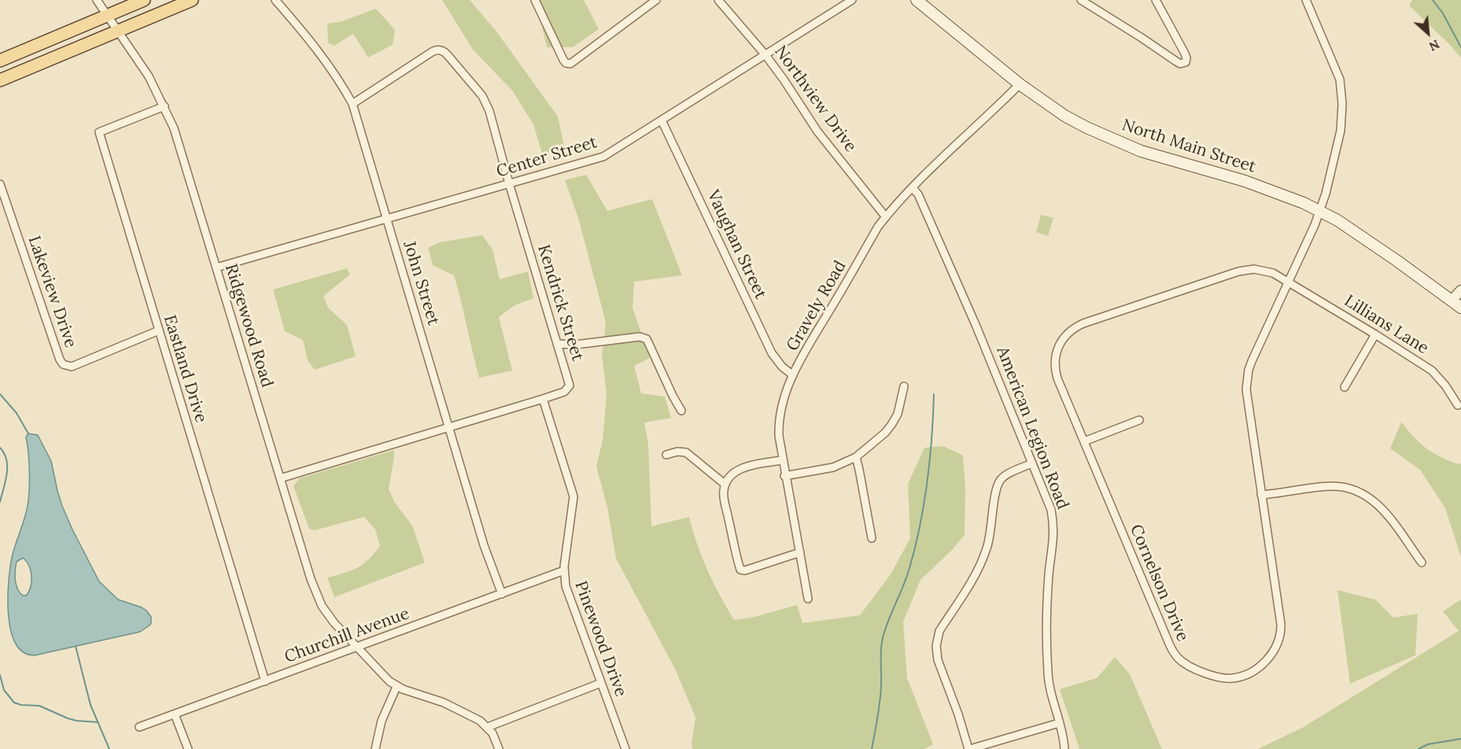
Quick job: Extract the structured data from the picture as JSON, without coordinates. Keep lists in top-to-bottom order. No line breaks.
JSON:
{"streets":{"main road":["North Main Street"],"street":["Northview Drive","Center Street","Vaughan Street","John Street","Lakeview Drive","Kendrick Street","Gravely Road","Lillians Lane","Ridgewood Road","Eastland Drive","American Legion Road","Cornelson Drive","Churchill Avenue","Pinewood Drive"]},"crossings":[["Northview Drive","Center Street"],["Northview Drive","Gravely Road"],["North Main Street","Gravely Road"],["North Main Street","Cornelson Drive"],["Center Street","Vaughan Street"],["Center Street","John Street"],["Center Street","Kendrick Street"],["Center Street","Ridgewood Road"],["Vaughan Street","Gravely Road"],["John Street","Kendrick Street"],["John Street","Churchill Avenue"],["Lakeview Drive","Eastland Drive"],["Kendrick Street","Ridgewood Road"],["Kendrick Street","Pinewood Drive"],["Gravely Road","American Legion Road"],["Lillians Lane","Cornelson Drive"],["Ridgewood Road","Eastland Drive"],["Ridgewood Road","Churchill Avenue"],["Eastland Drive","Churchill Avenue"],["Churchill Avenue","Pinewood Drive"]],"north":"bottom right"}
